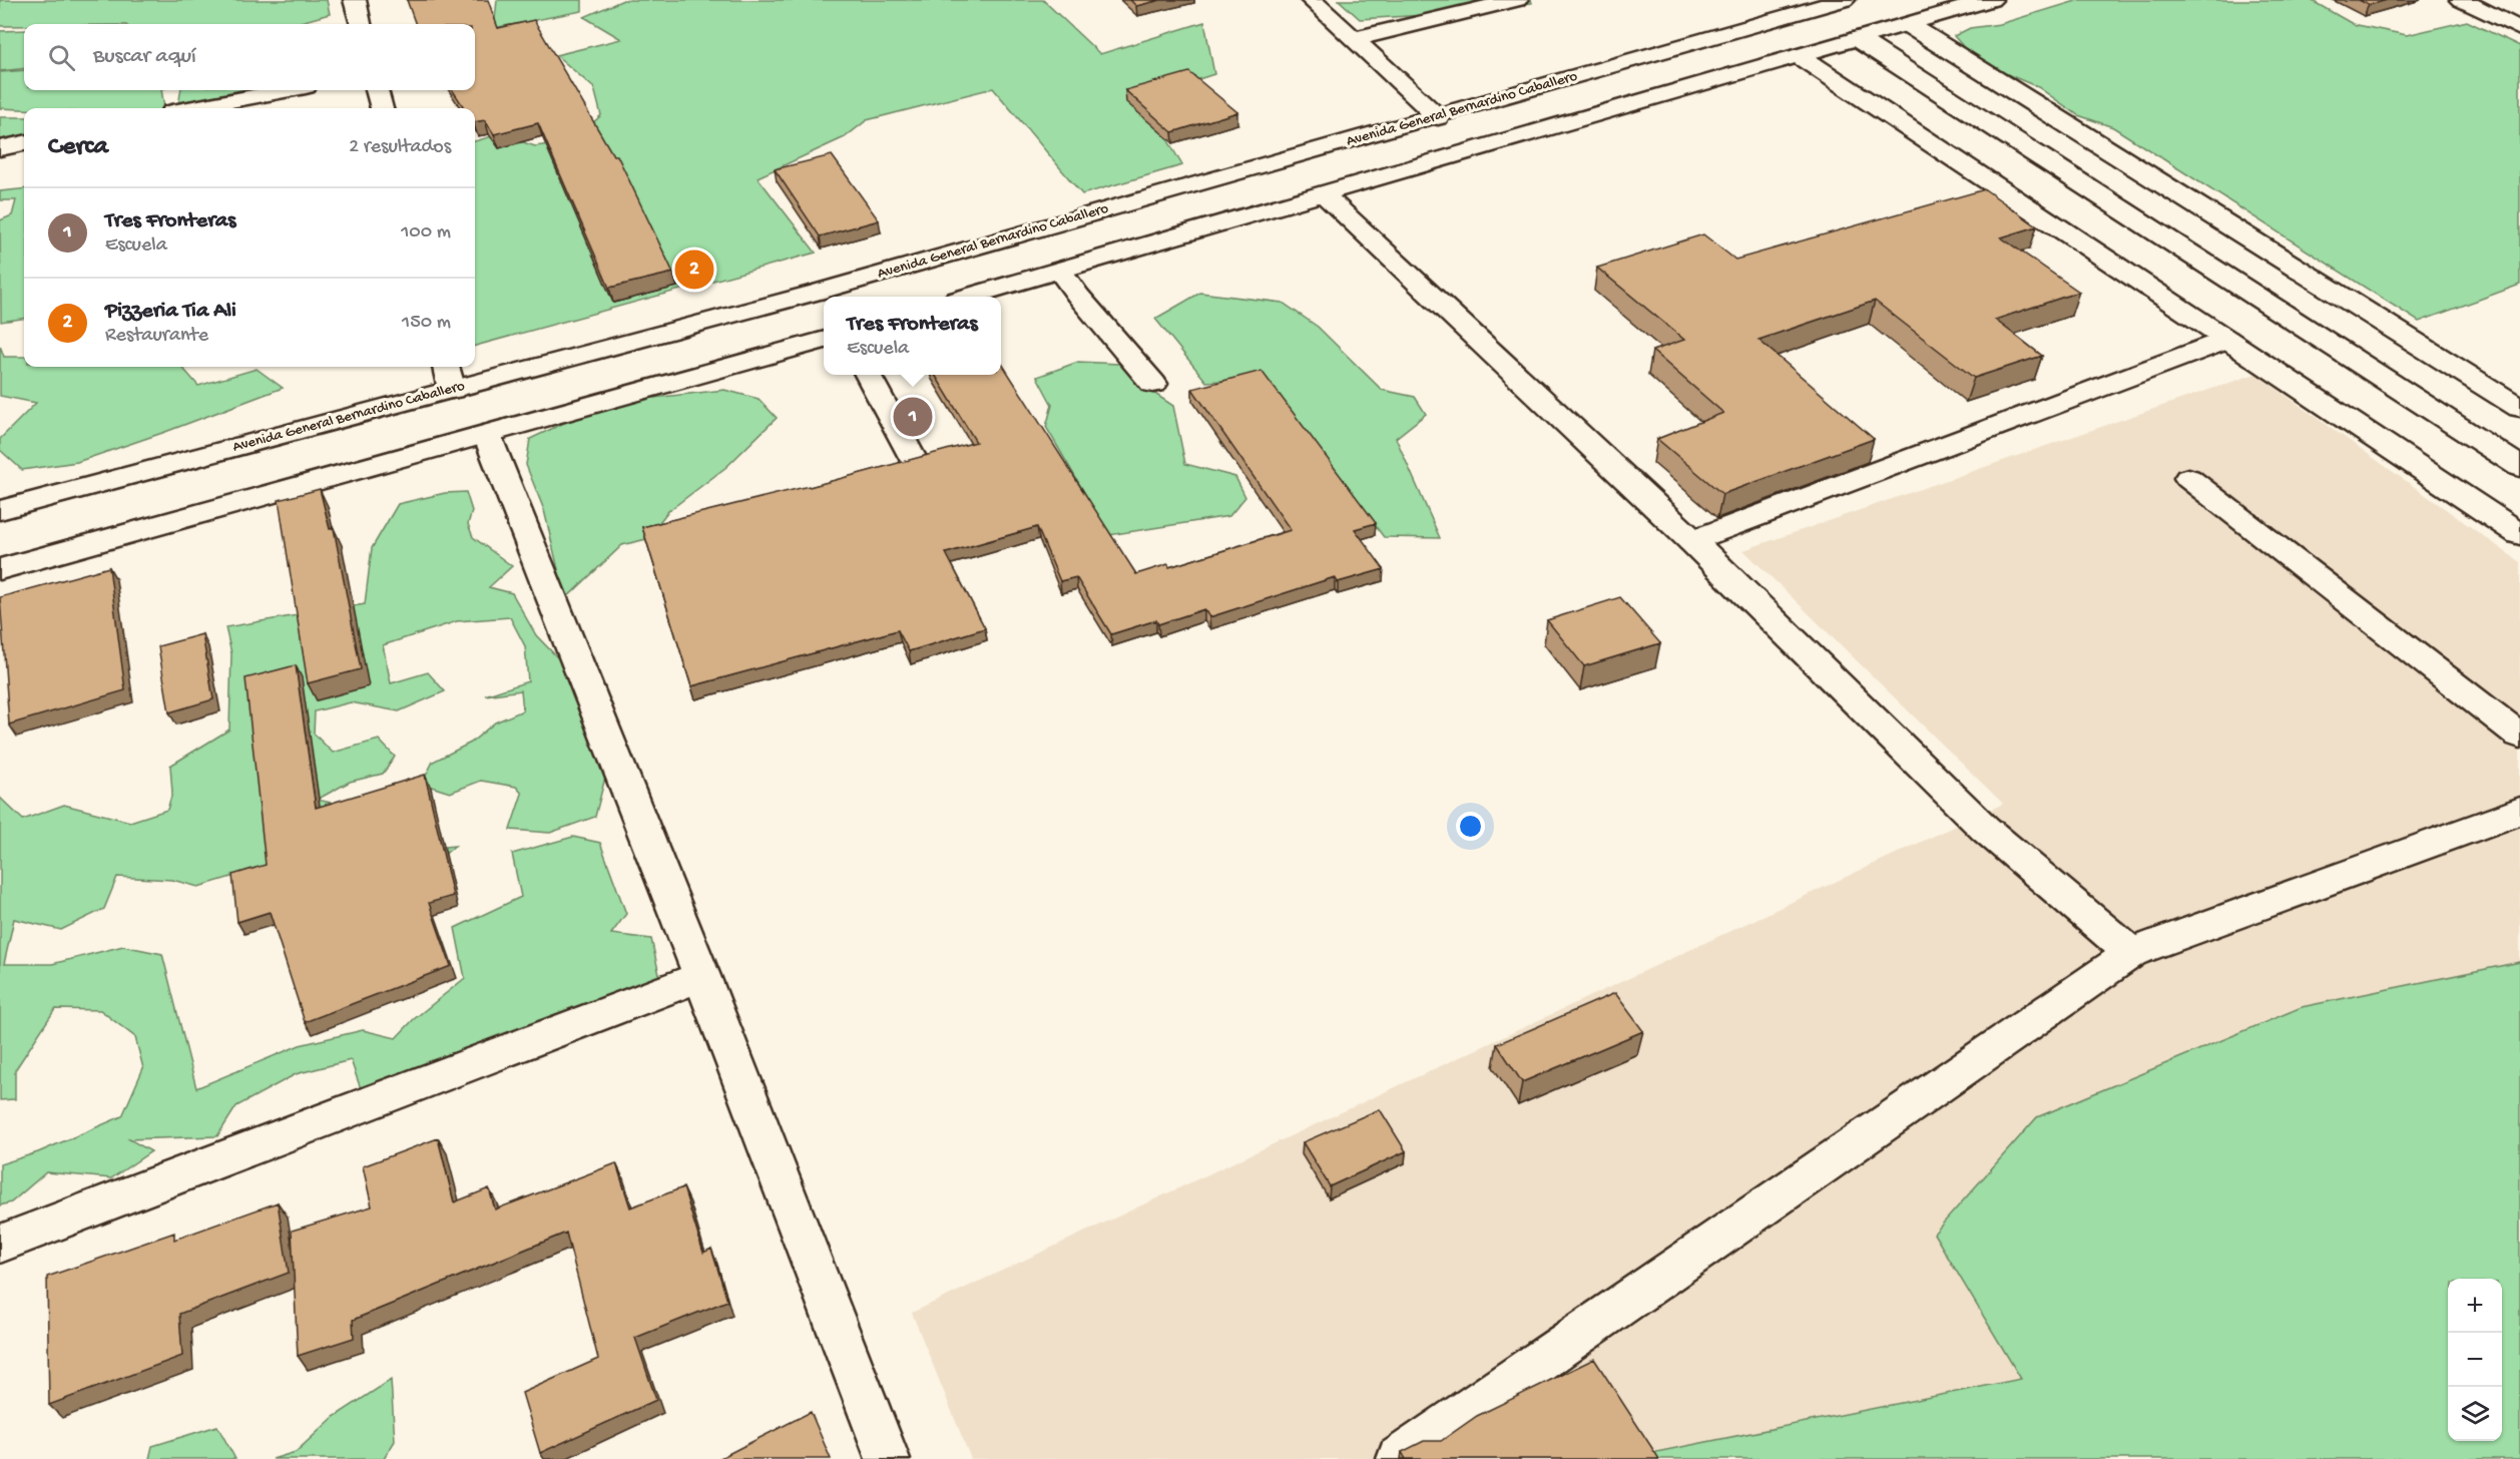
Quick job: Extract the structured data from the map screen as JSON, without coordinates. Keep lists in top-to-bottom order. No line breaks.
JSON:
{"streets":{"street":["Avenida General Bernardino Caballero"]},"page":{"search":"Buscar aquí","heading":["Cerca","2 resultados"],"list":[{"mark":"1","name":"Tres Fronteras","note":"Escuela","value":"100 m"},{"mark":"2","name":"Pizzeria Tia Ali","note":"Restaurante","value":"150 m"}],"pins":["2","1"],"popup":["Tres Fronteras","Escuela"],"map_buttons":["+","−"]}}
